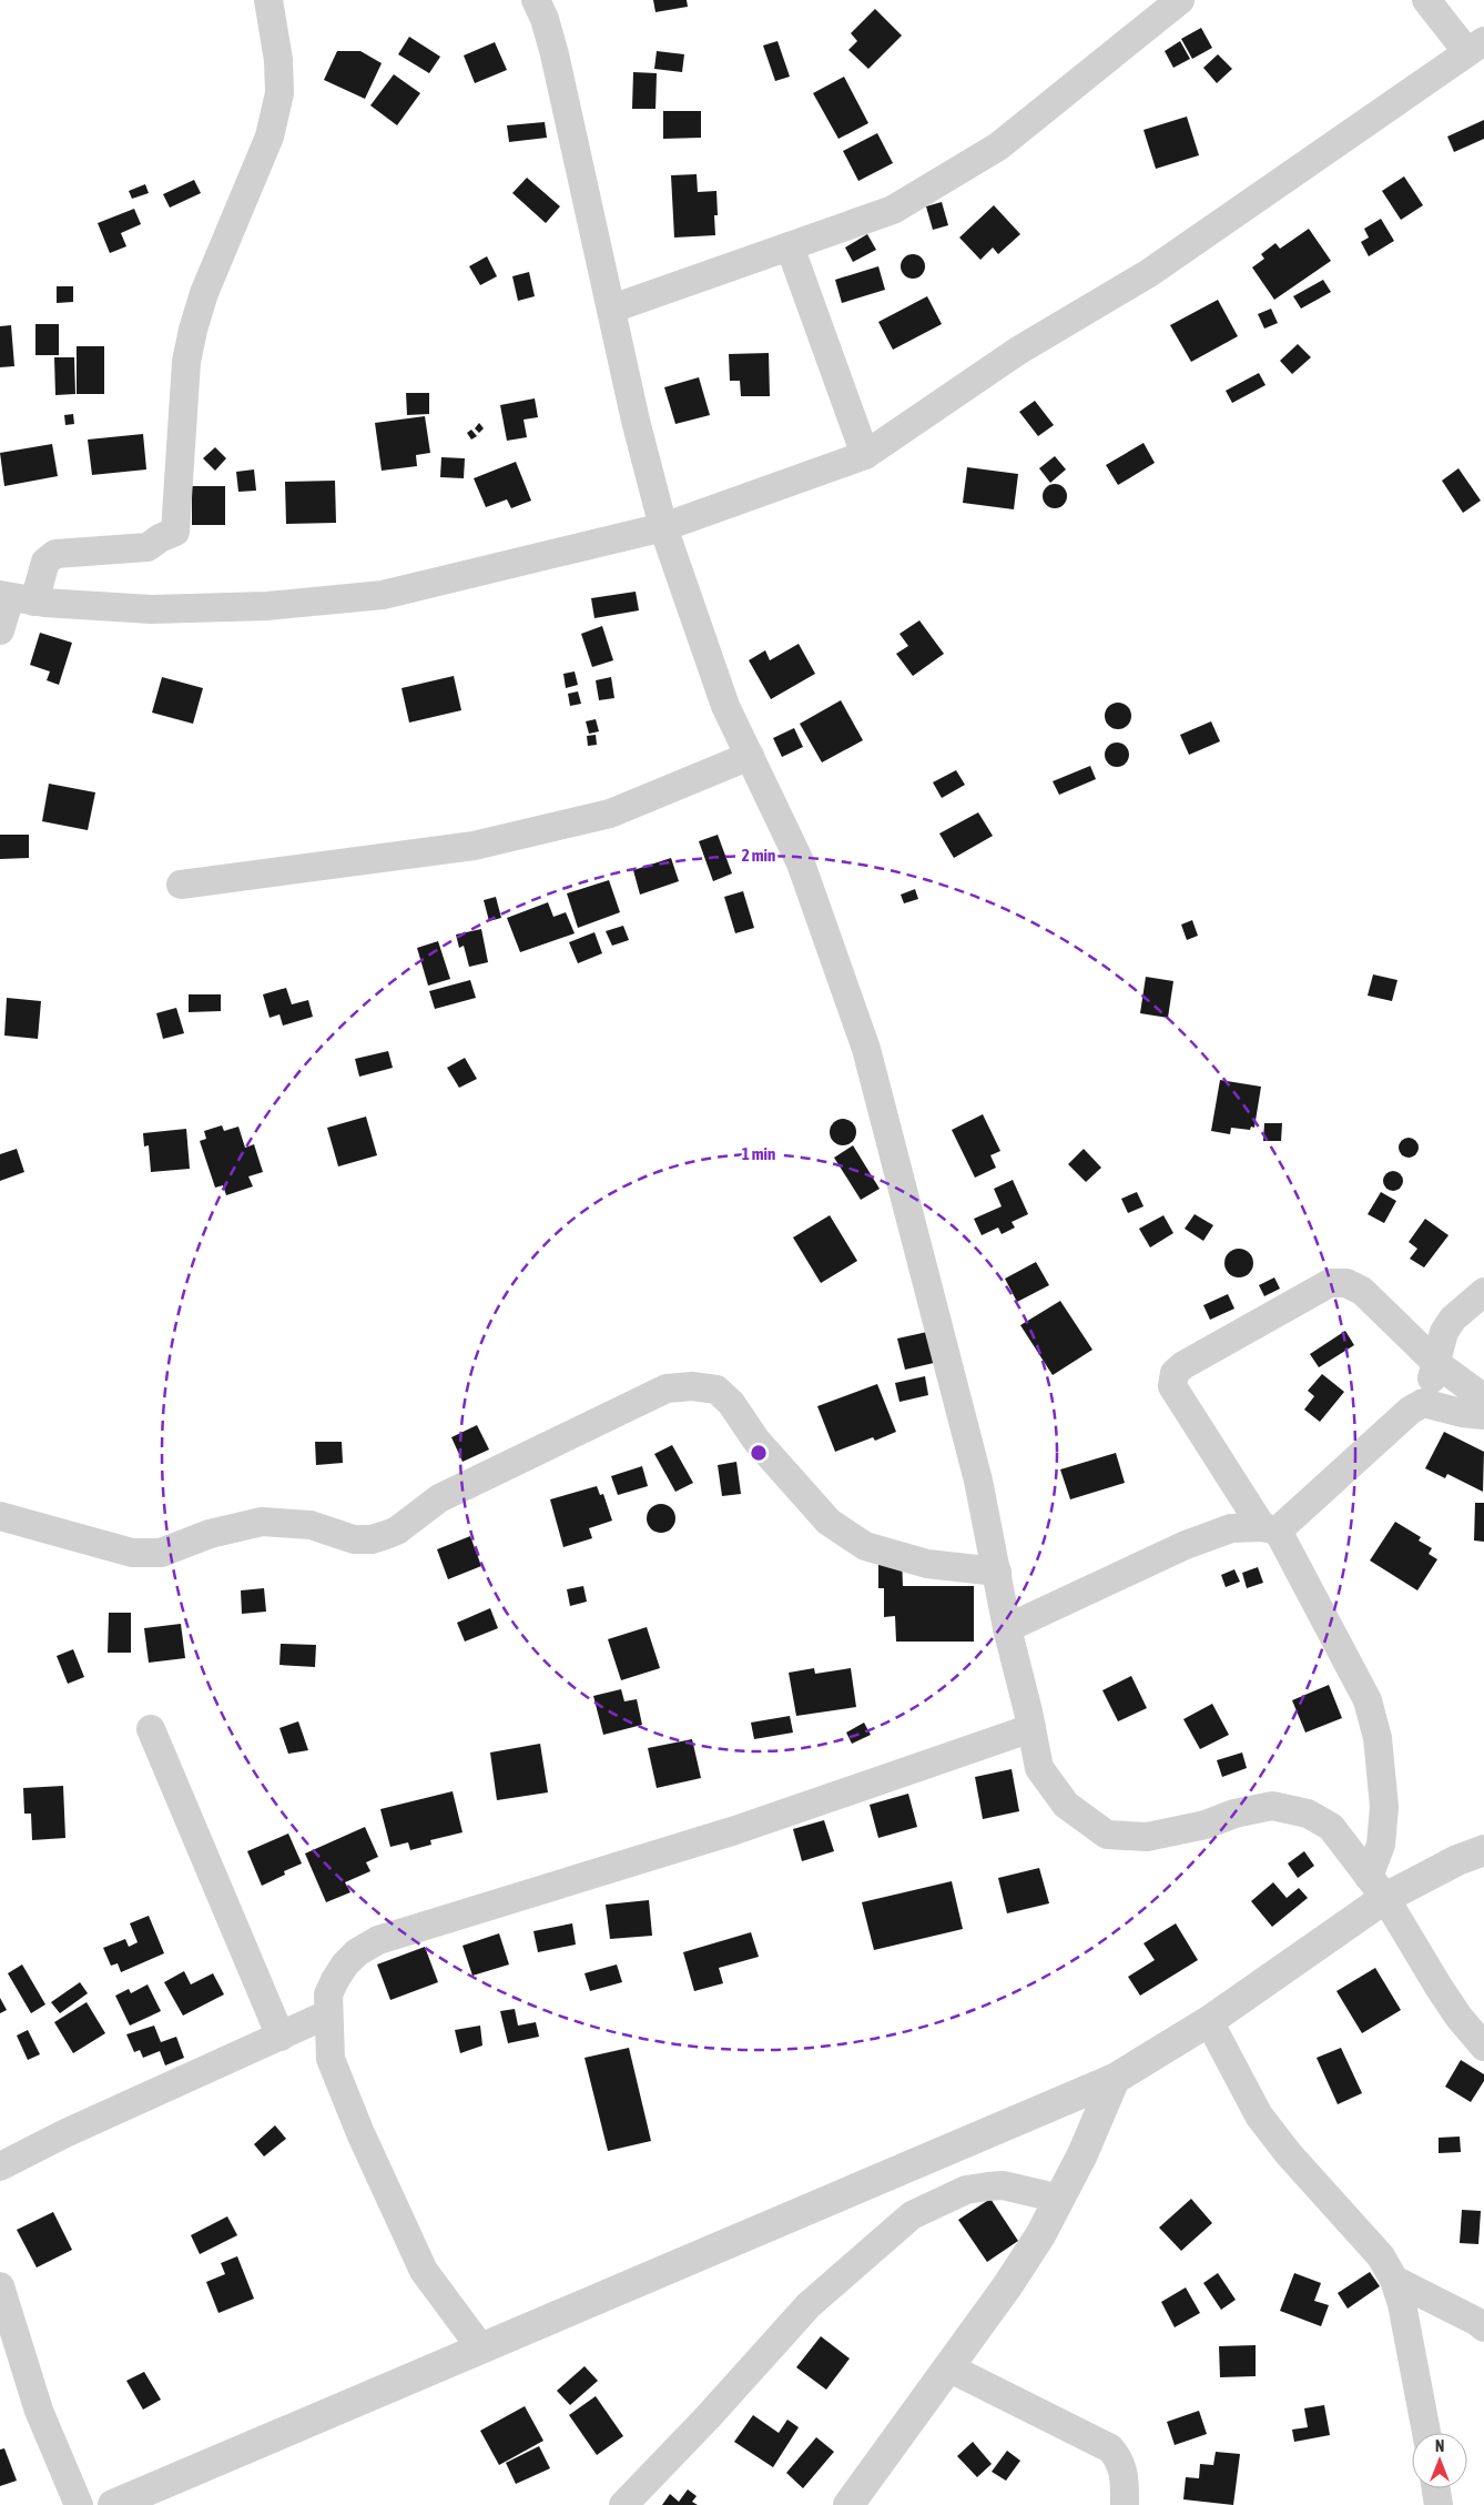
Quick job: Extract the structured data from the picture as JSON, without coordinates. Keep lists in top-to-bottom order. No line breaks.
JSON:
{"north":"top","rings":["2 min","1 min"]}
